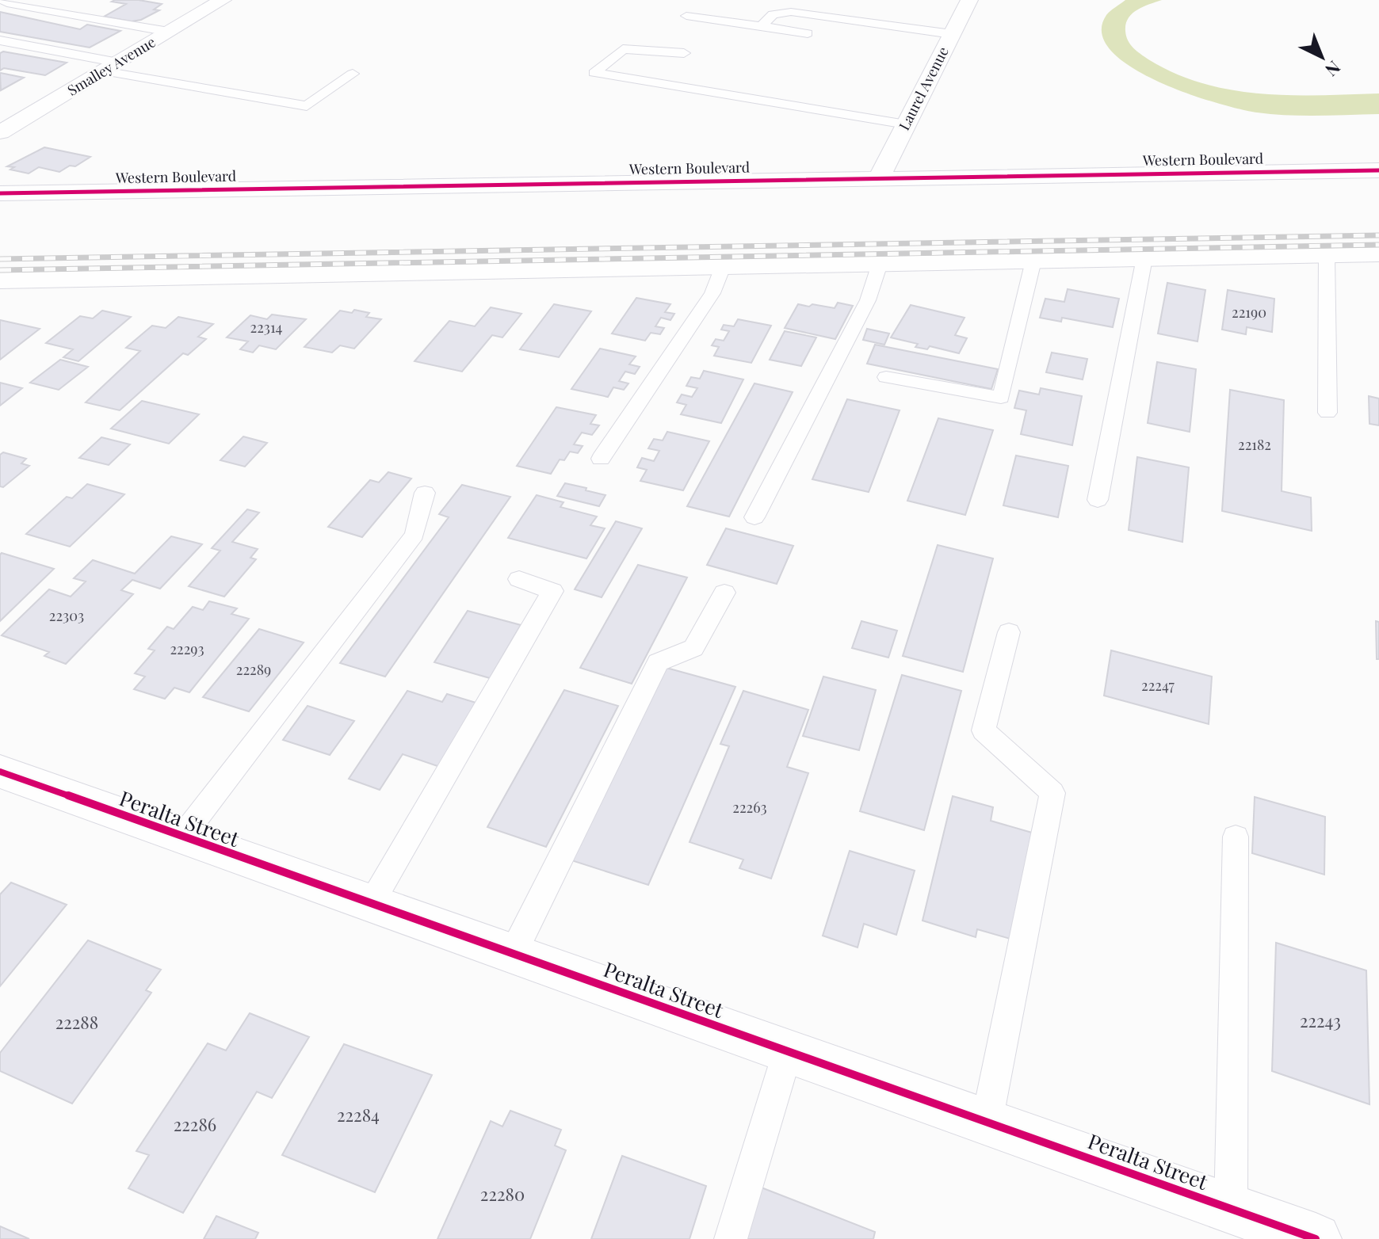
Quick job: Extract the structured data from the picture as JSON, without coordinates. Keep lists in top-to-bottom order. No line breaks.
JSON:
{"streets":{"street":["Smalley Avenue","Laurel Avenue","Western Boulevard","Peralta Street"]},"crossings":[["Laurel Avenue","Western Boulevard"]],"house_numbers":["22190","22314","22182","22303","22293","22289","22247","22263","22243","22288","22284","22286","22280"],"north":"bottom right"}
